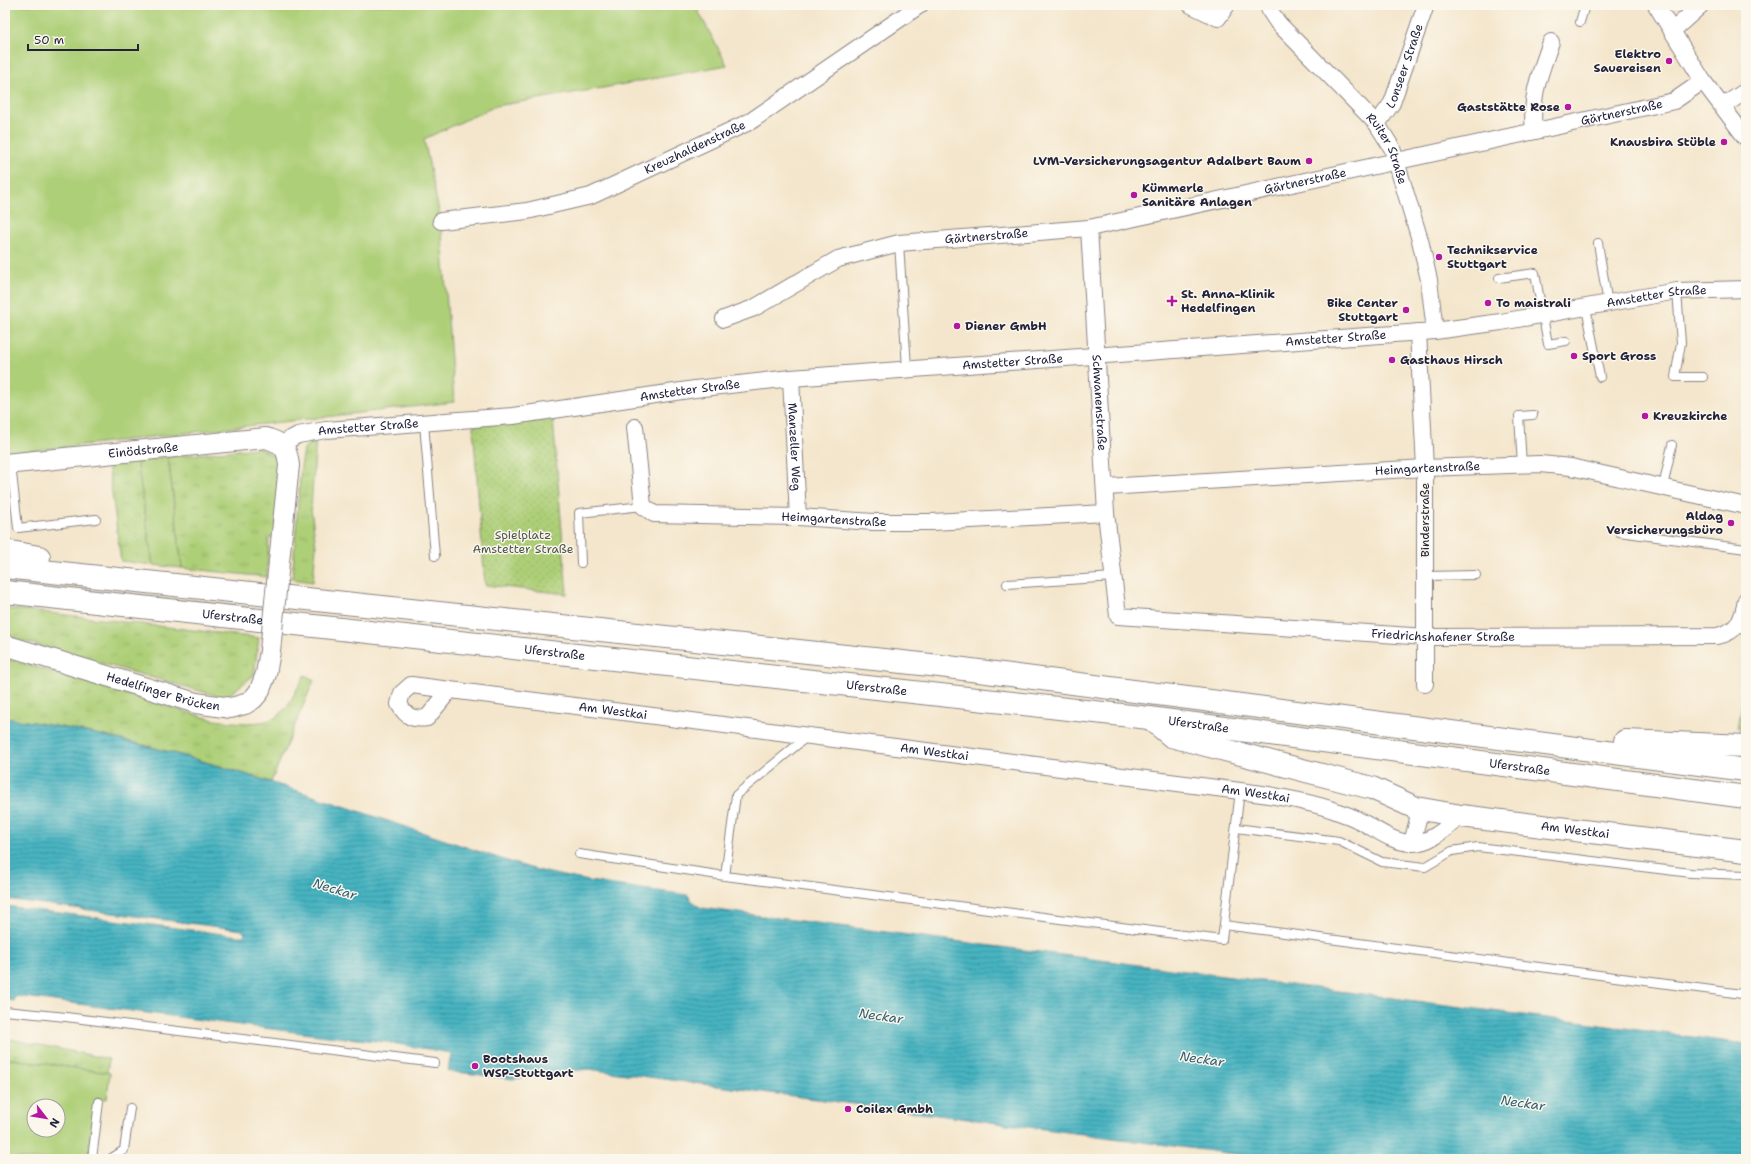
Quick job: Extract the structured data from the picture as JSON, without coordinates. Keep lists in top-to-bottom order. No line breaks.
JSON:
{"streets":{"main road":["Uferstraße","Am Westkai"],"street":["Lonseer Straße","Gärtnerstraße","Kreuzhaldenstraße","Ruiter Straße","Amstetter Straße","Schwanenstraße","Manzeller Weg","Einödstraße","Heimgartenstraße","Binderstraße","Friedrichshafener Straße","Hedelfinger Brücken"]},"crossings":[["Lonseer Straße","Ruiter Straße"],["Gärtnerstraße","Ruiter Straße"],["Gärtnerstraße","Schwanenstraße"],["Ruiter Straße","Amstetter Straße"],["Amstetter Straße","Schwanenstraße"],["Amstetter Straße","Manzeller Weg"],["Amstetter Straße","Einödstraße"],["Amstetter Straße","Binderstraße"],["Amstetter Straße","Hedelfinger Brücken"],["Schwanenstraße","Heimgartenstraße"],["Schwanenstraße","Friedrichshafener Straße"],["Manzeller Weg","Heimgartenstraße"],["Einödstraße","Hedelfinger Brücken"],["Heimgartenstraße","Binderstraße"],["Binderstraße","Friedrichshafener Straße"]],"water":["Neckar"],"parks":["Spielplatz Amstetter Straße"],"places":{"other":["Elektro Sauereisen","Gaststätte Rose","Knausbira Stüble","LVM-Versicherungsagentur Adalbert Baum","Kümmerle Sanitäre Anlagen","Technikservice Stuttgart","To maistrali","Bike Center Stuttgart","Diener GmbH","Sport Gross","Gasthaus Hirsch","Kreuzkirche","Aldag Versicherungsbüro","Bootshaus WSP-Stuttgart","Coilex Gmbh"],"health":["St. Anna-Klinik Hedelfingen"]},"scale_bar":"50 m","north":"bottom right"}
